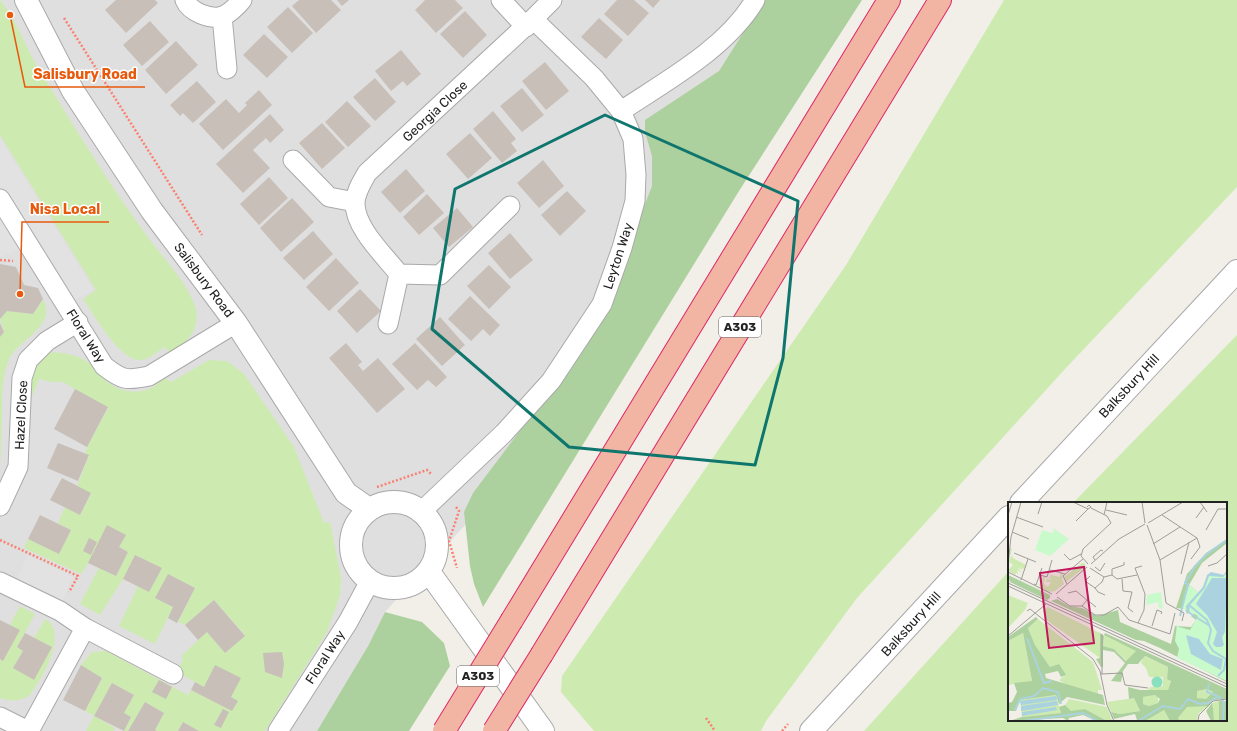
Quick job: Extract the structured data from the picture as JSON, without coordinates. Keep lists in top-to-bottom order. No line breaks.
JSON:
{"streets":{"highway":["A303"],"street":["Georgia Close","Leyton Way","Salisbury Road","Floral Way","Balksbury Hill","Hazel Close"]},"crossings":[["Leyton Way","Salisbury Road"],["Leyton Way","Floral Way"],["Salisbury Road","Floral Way"],["Floral Way","Hazel Close"]],"places":["Salisbury Road","Nisa Local"]}
